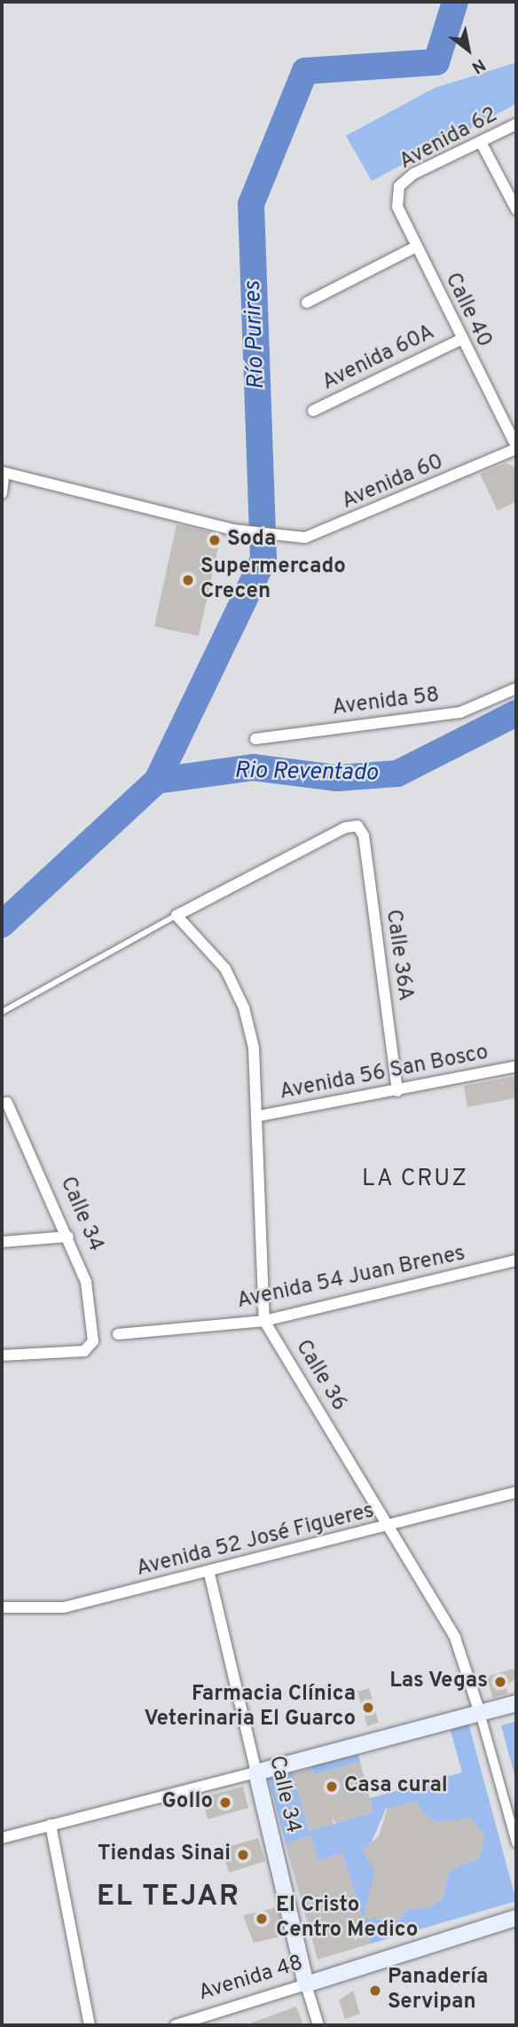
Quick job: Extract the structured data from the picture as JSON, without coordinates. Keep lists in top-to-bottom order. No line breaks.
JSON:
{"streets":{"main road":["Calle 34","Avenida 48"],"street":["Avenida 62","Calle 40","Avenida 60A","Avenida 60","Avenida 58","Calle 36A","Avenida 56 San Bosco","Avenida 54 Juan Brenes","Calle 36","Avenida 52 José Figueres"]},"crossings":[["Avenida 62","Calle 40"],["Calle 40","Avenida 60A"],["Calle 40","Avenida 60"],["Calle 36A","Avenida 56 San Bosco"],["Calle 36A","Calle 36"],["Avenida 56 San Bosco","Calle 36"],["Calle 34","Avenida 52 José Figueres"],["Calle 34","Avenida 48"],["Avenida 54 Juan Brenes","Calle 36"],["Calle 36","Avenida 52 José Figueres"]],"districts":["LA CRUZ","EL TEJAR"],"water":["Río Purires","Rio Reventado"],"places":["Soda","Supermercado Crecen","Las Vegas","Farmacia Clínica Veterinaria El Guarco","Casa cural","Gollo","Tiendas Sinai","El Cristo Centro Medico","Panadería Servipan"],"north":"bottom right"}
